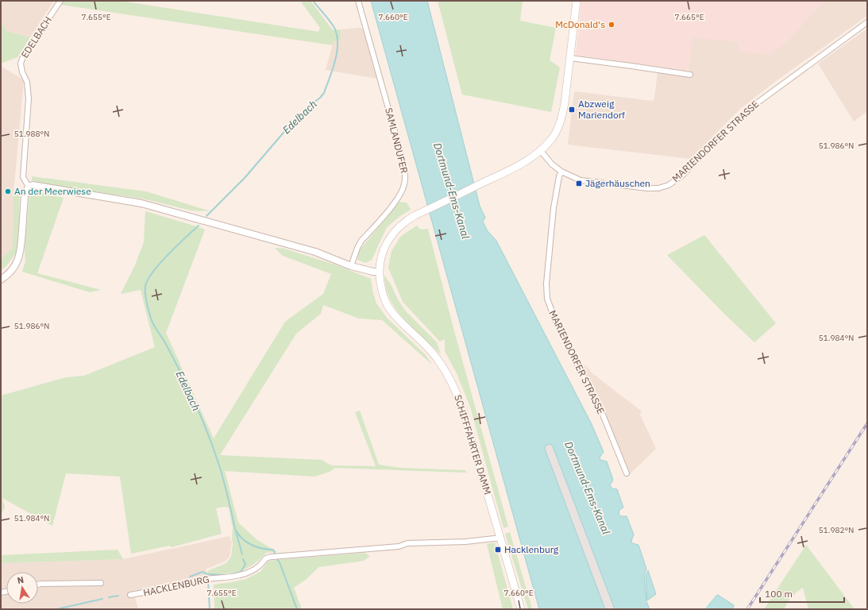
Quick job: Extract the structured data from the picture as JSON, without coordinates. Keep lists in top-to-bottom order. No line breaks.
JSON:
{"streets":{"main road":["SCHIFFFAHRTER DAMM"],"street":["EDELBACH","SAMLANDUFER","MARIENDORFER STRASSE","HACKLENBURG"]},"crossings":[["MARIENDORFER STRASSE","SCHIFFFAHRTER DAMM"],["SCHIFFFAHRTER DAMM","HACKLENBURG"]],"water":["Edelbach","Dortmund-Ems-Kanal"],"places":{"other":["McDonald's","An der Meerwiese"],"transit":["Abzweig Mariendorf","Jägerhäuschen","Hacklenburg"]},"scale_bar":"100 m","north":"top","coordinates":["7.655°E","7.660°E","7.665°E","51.988°N","51.986°N","51.984°N","51.982°N"]}
